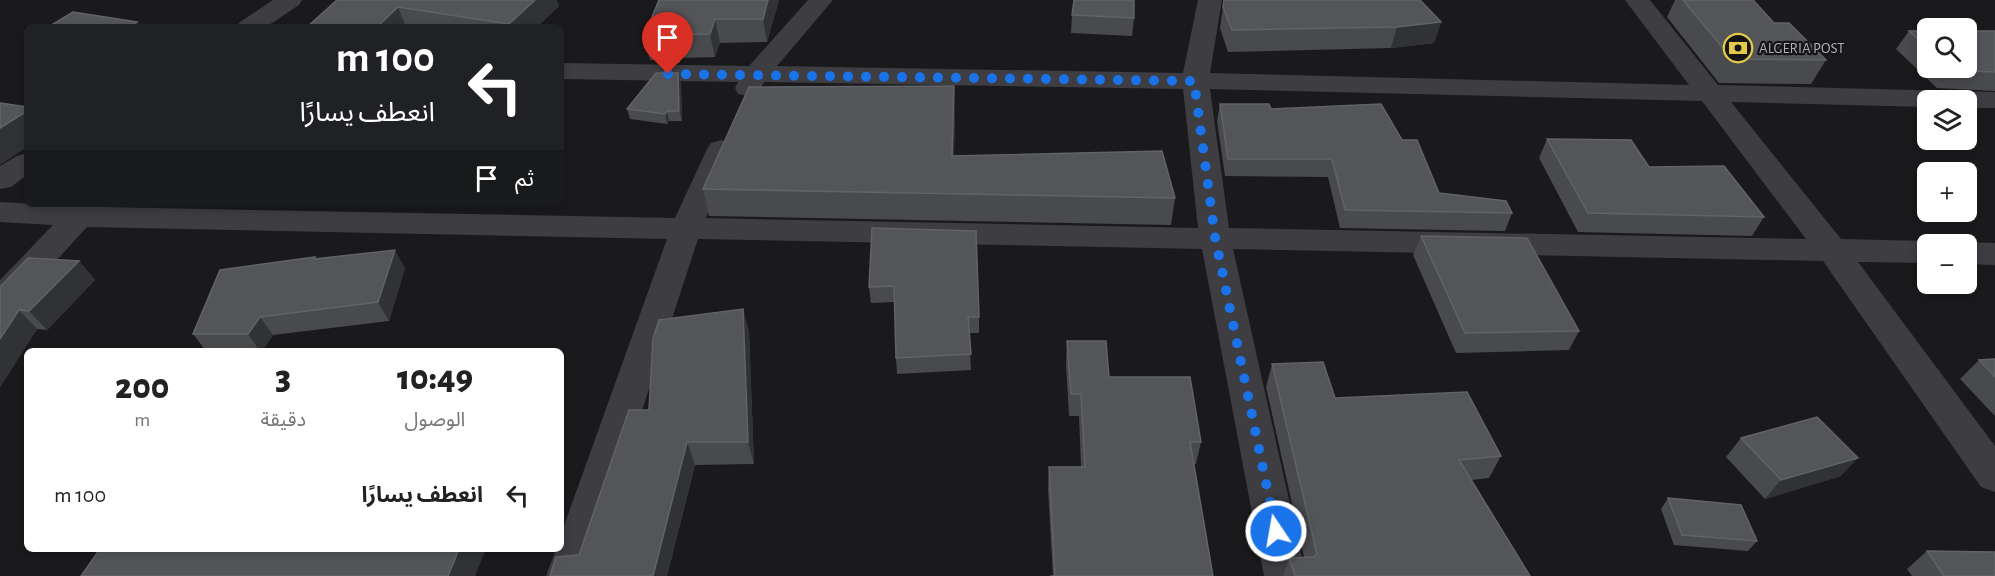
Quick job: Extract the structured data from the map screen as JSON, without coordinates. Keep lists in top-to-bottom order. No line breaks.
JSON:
{"places":{"bank":["ALGERIA POST"]},"page":{"map_buttons":["+","−"],"turn":["100 m","انعطف يسارًا"],"then":"ثم","eta":["10:49","الوصول","3","دقيقة","200","m"],"list":[{"name":"انعطف يسارًا","value":"100 m"}]}}
